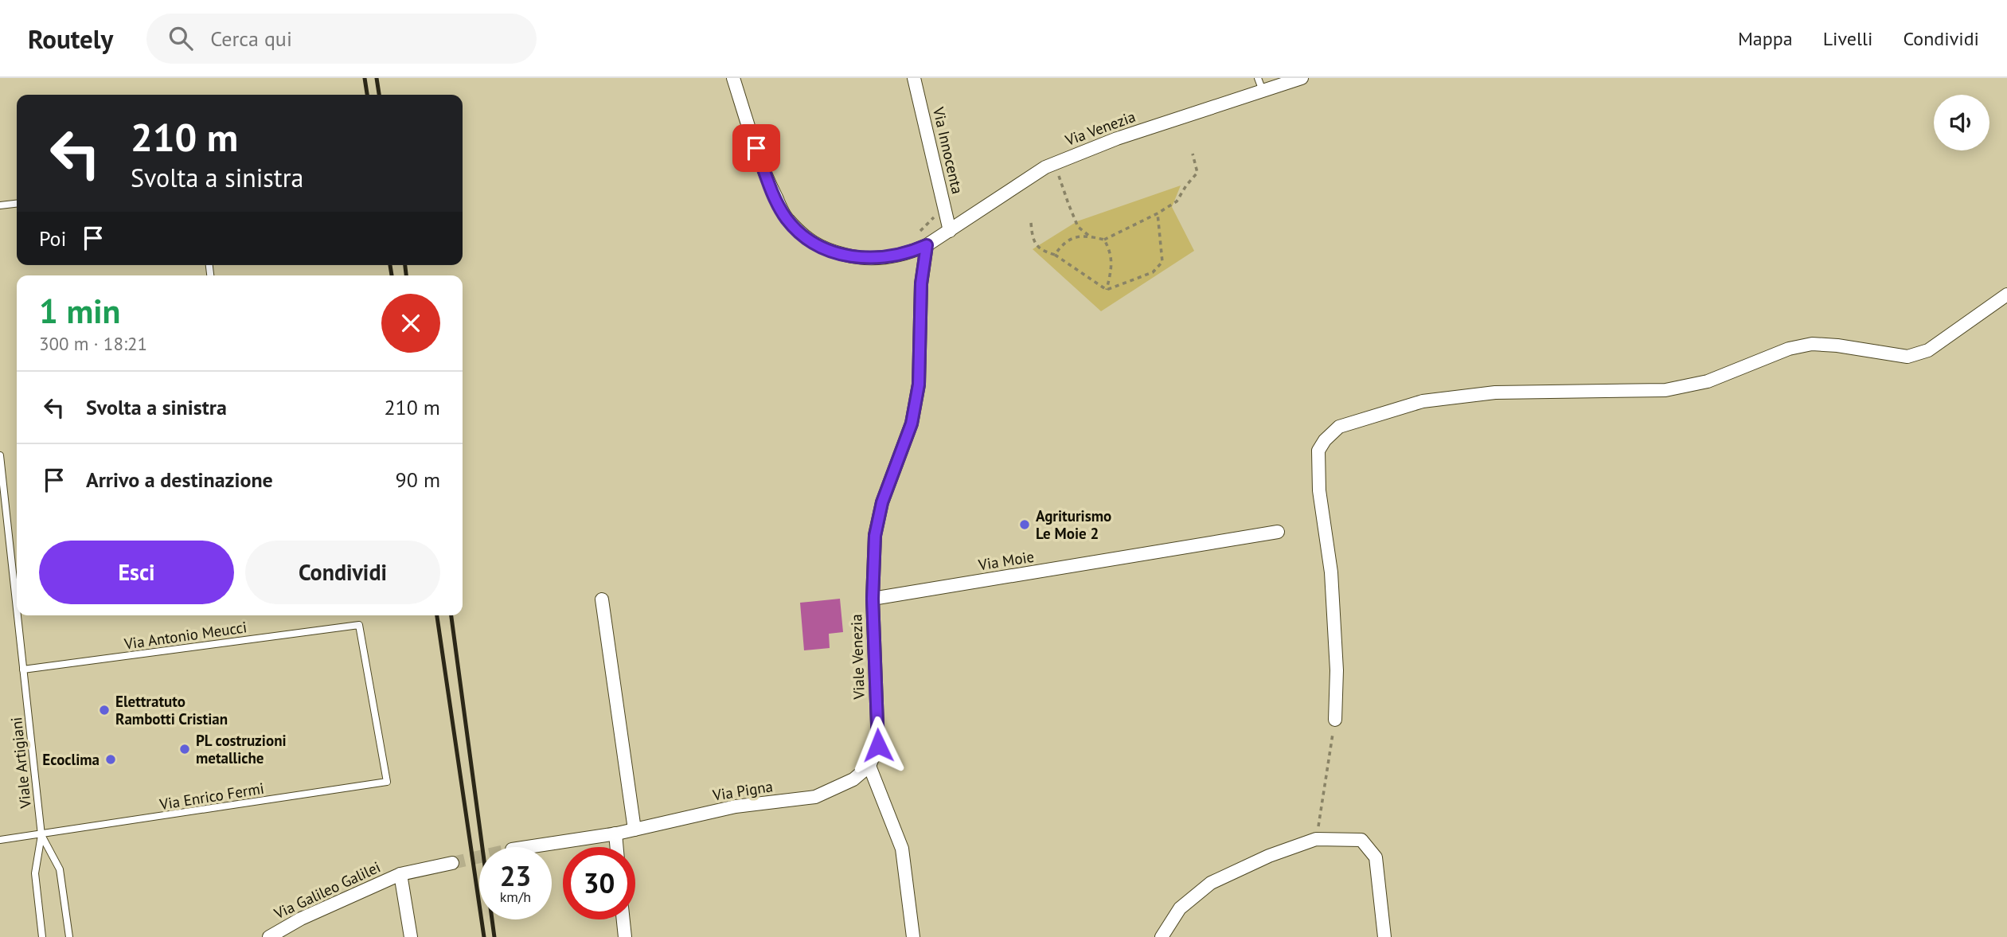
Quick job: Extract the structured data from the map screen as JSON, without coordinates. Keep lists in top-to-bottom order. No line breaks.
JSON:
{"streets":{"street":["Via Venezia","Via Innocenta","Via Moie","Viale Venezia","Via Pigna","Via Galileo Galilei"],"lane":["Via Antonio Meucci","Viale Artigiani","Via Enrico Fermi"]},"crossings":[["Via Venezia","Via Innocenta"],["Via Venezia","Viale Venezia"],["Via Moie","Viale Venezia"],["Via Antonio Meucci","Viale Artigiani"],["Via Antonio Meucci","Via Enrico Fermi"],["Viale Venezia","Via Pigna"],["Viale Artigiani","Via Enrico Fermi"]],"places":["Agriturismo Le Moie 2","Elettratuto Rambotti Cristian","PL costruzioni metalliche","Ecoclima"],"page":{"header":"Routely","search":"Cerca qui","nav":["Mappa","Livelli","Condividi"],"turn":["210 m","Svolta a sinistra"],"then":"Poi","heading":["1 min","300 m · 18:21"],"list":[{"name":"Svolta a sinistra","value":"210 m"},{"name":"Arrivo a destinazione","value":"90 m"}],"buttons":["Esci","Condividi"],"speed":"23 km/h","limit":"30"}}
